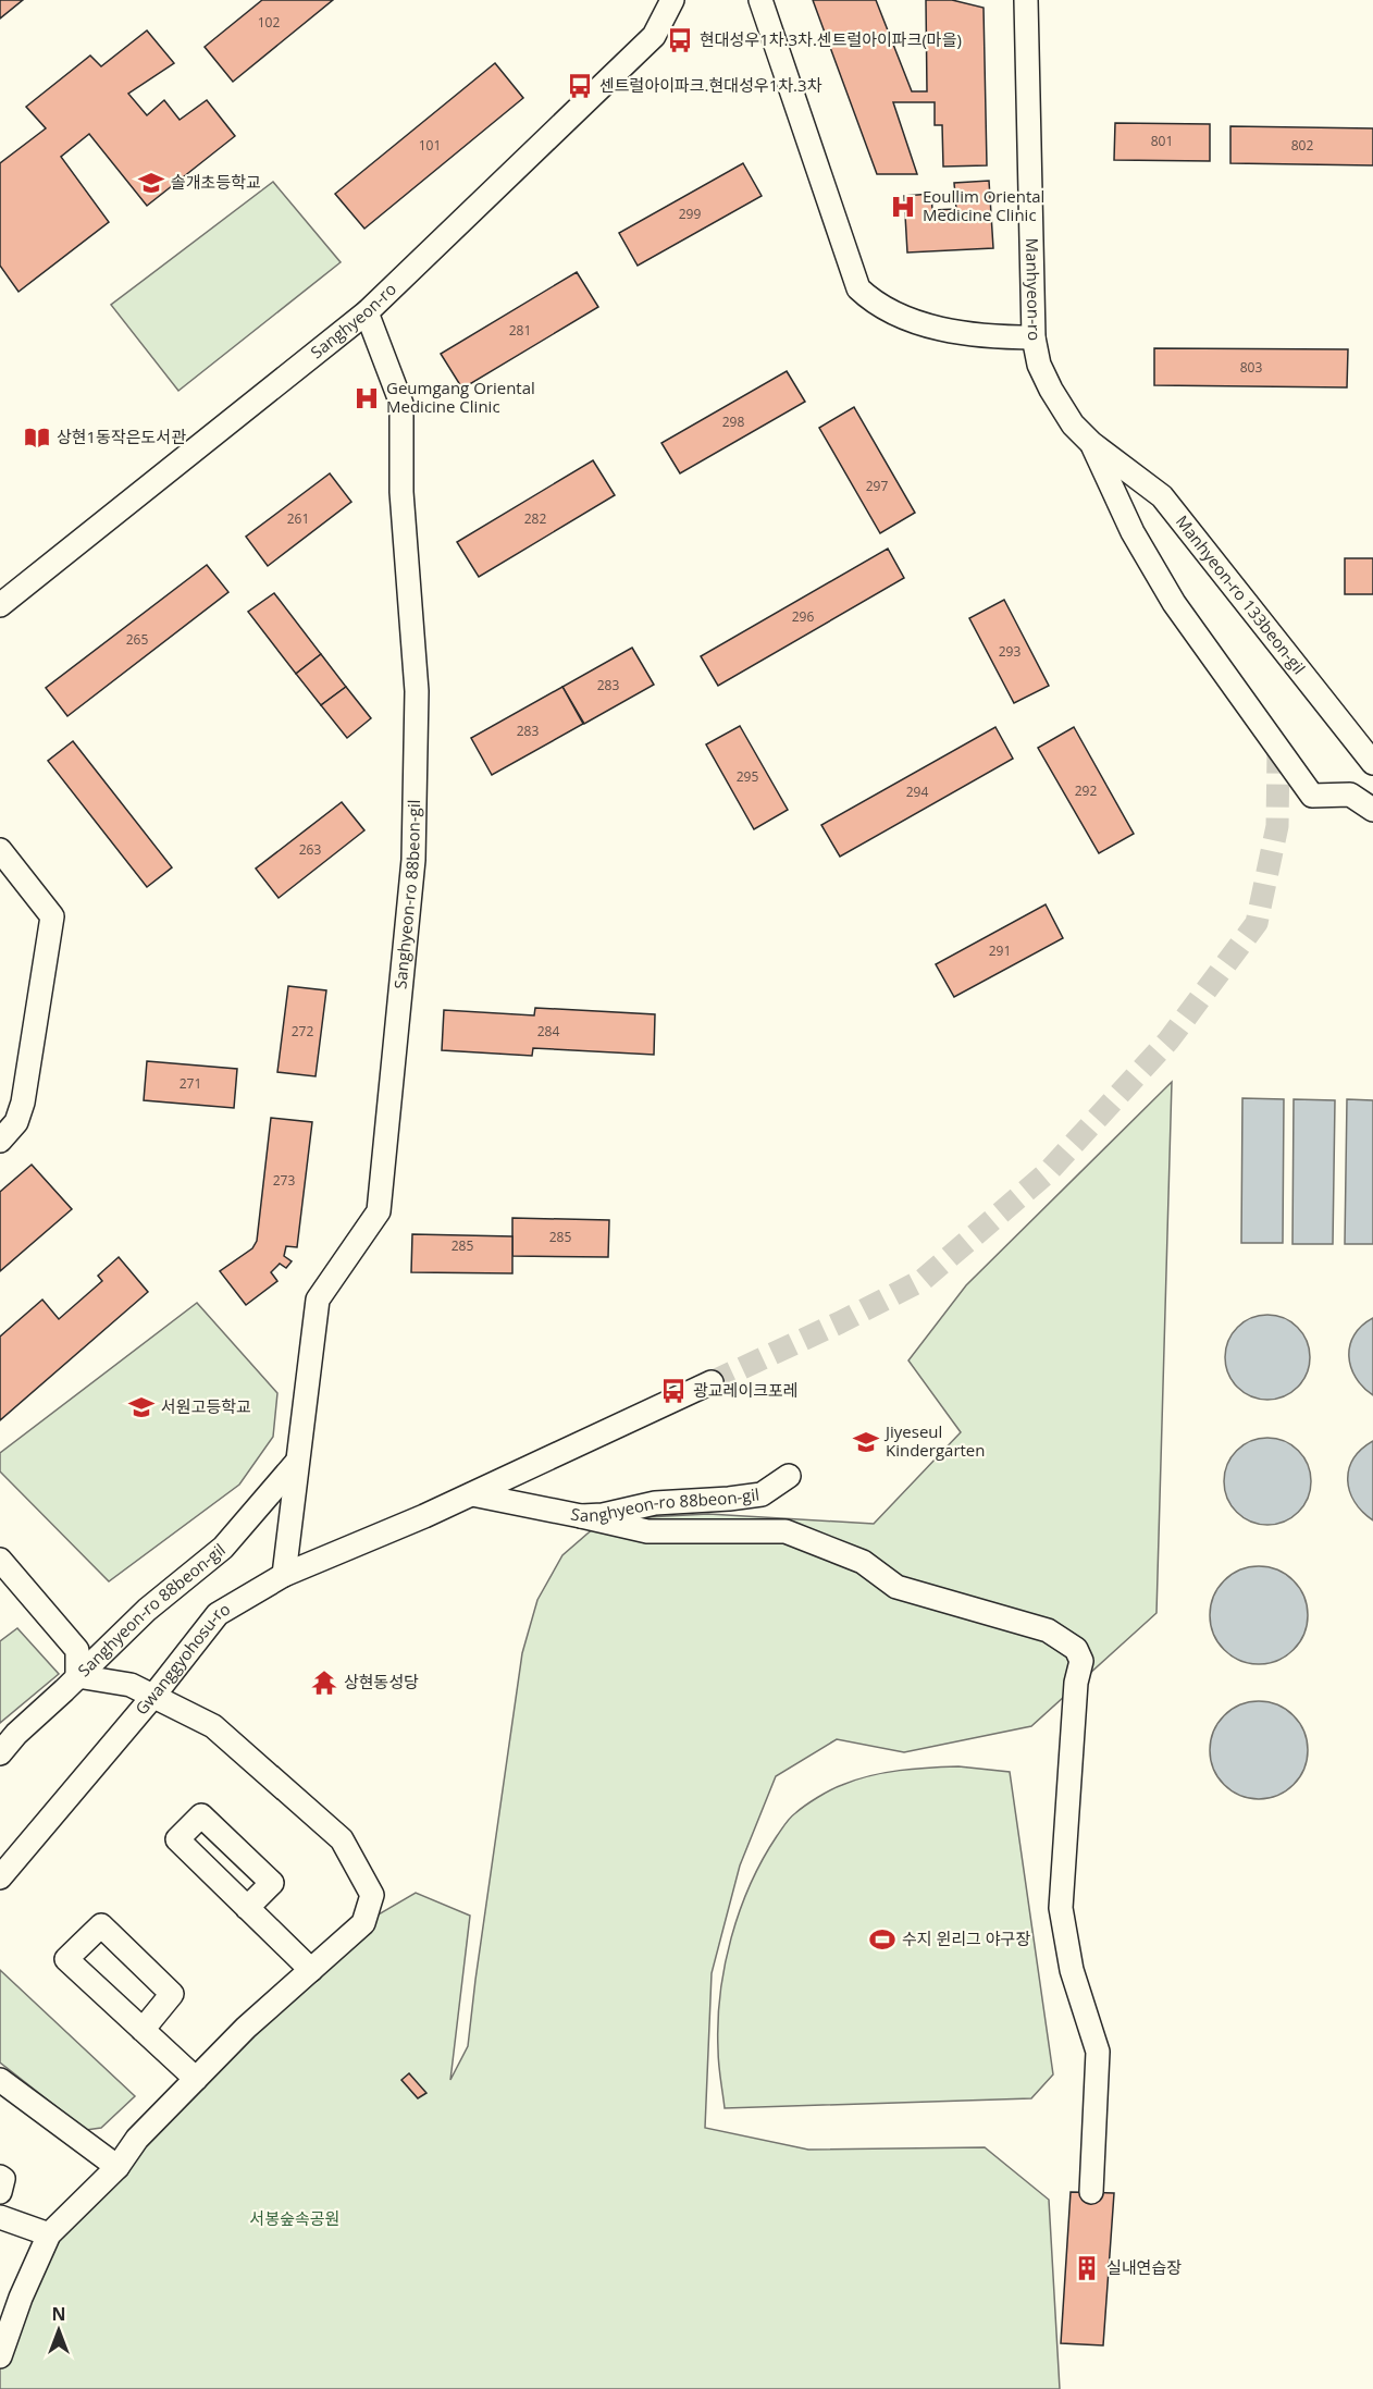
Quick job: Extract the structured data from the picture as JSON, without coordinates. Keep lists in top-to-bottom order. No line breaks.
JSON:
{"streets":{"street":["Manhyeon-ro","Sanghyeon-ro","Manhyeon-ro 133beon-gil","Sanghyeon-ro 88beon-gil","Gwanggyohosu-ro"]},"crossings":[["Manhyeon-ro","Manhyeon-ro 133beon-gil"],["Sanghyeon-ro","Sanghyeon-ro 88beon-gil"],["Sanghyeon-ro 88beon-gil","Gwanggyohosu-ro"]],"parks":["서봉숲속공원"],"places":{"bus stop":["현대성우1차.3차.센트럴아이파크(마을)","센트럴아이파크.현대성우1차.3차","광교레이크포레"],"school or university":["솔개초등학교","서원고등학교","Jiyeseul Kindergarten"],"hospital":["Eoullim Oriental Medicine Clinic","Geumgang Oriental Medicine Clinic"],"library":["상현1동작은도서관"],"temple":["상현동성당"],"sports":["수지 윈리그 야구장"],"building":["실내연습장"]},"house_numbers":["102","801","101","802","299","281","803","298","297","261","282","296","265","293","283","283","295","292","294","263","291","272","284","271","273","285","285"],"north":"top"}
